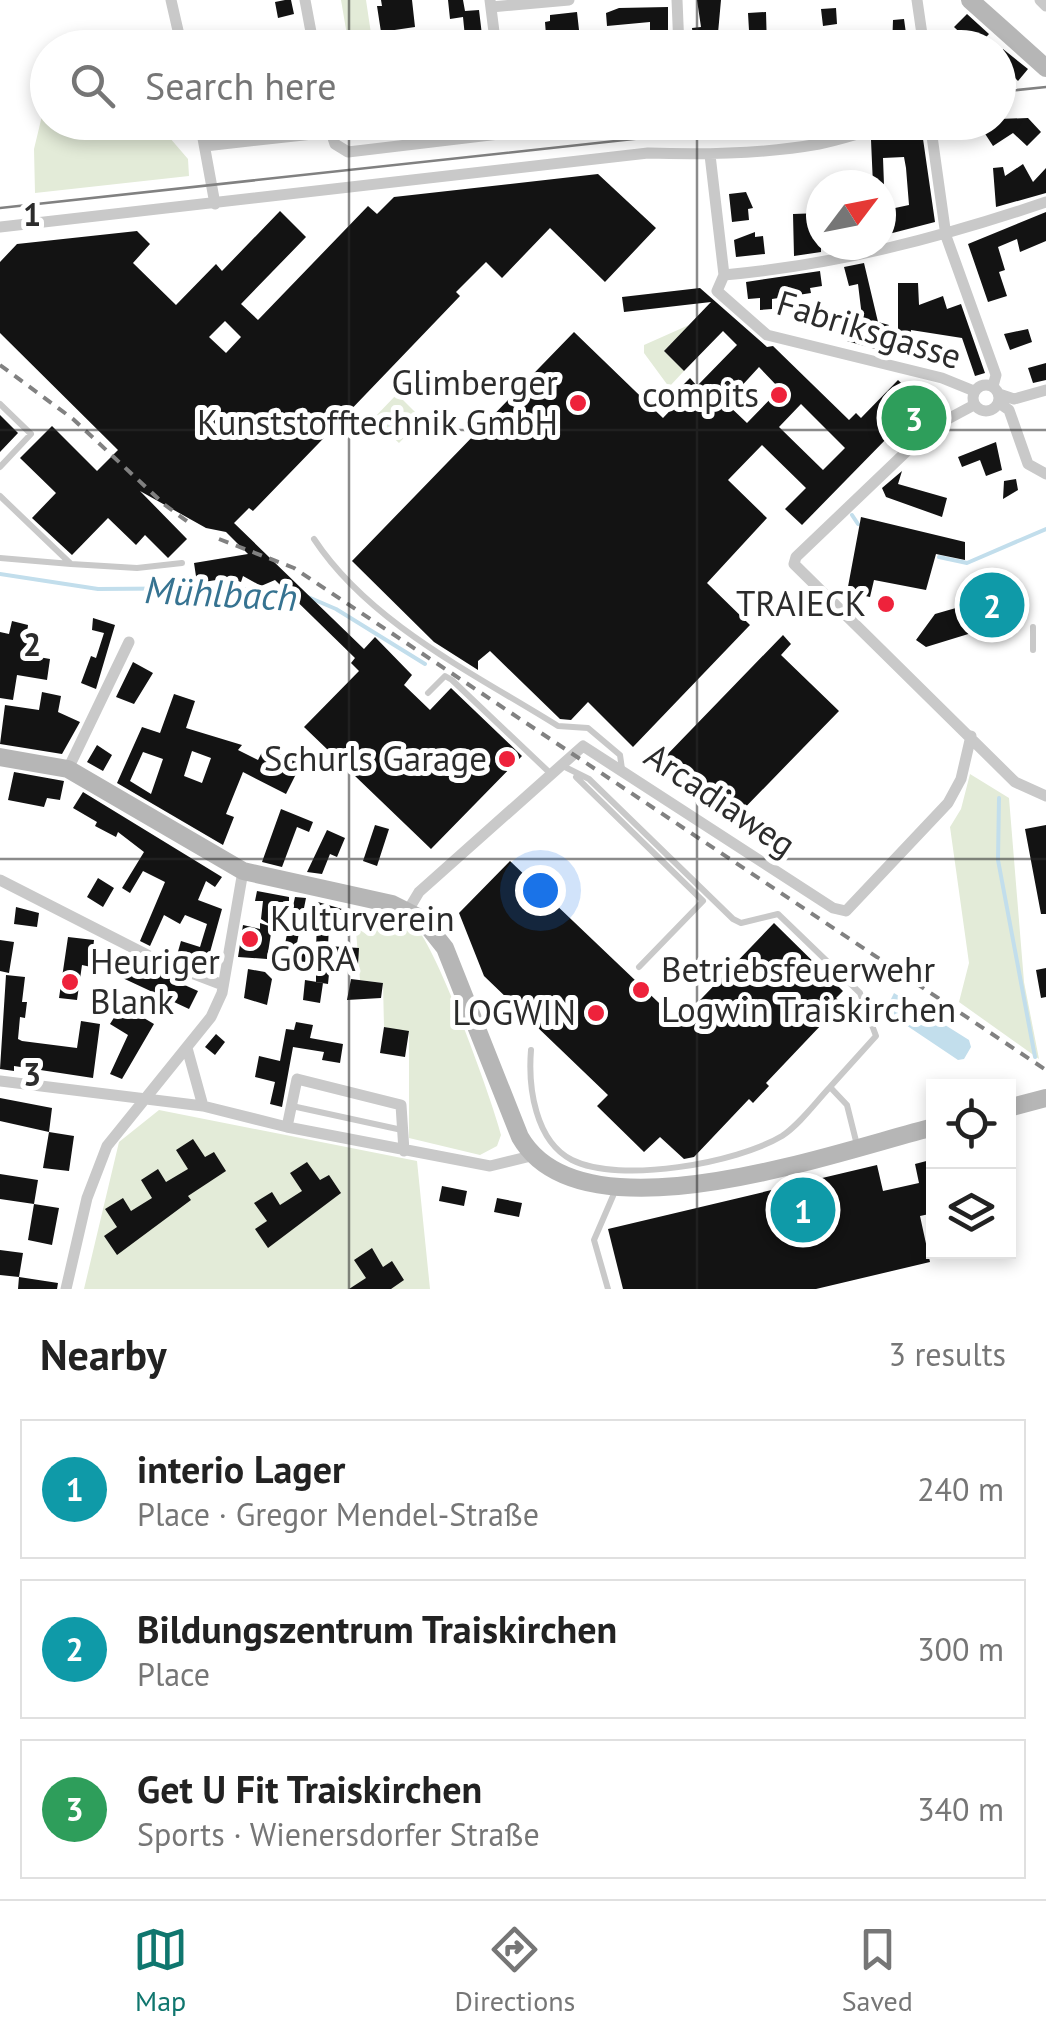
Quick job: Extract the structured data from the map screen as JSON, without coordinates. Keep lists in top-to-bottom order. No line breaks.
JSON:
{"streets":{"street":["Fabriksgasse","Arcadiaweg"]},"water":["Mühlbach"],"places":["compits","Glimberger Kunststofftechnik GmbH","TRAIECK","Schurls Garage","Kulturverein GORA","Heuriger Blank","Betriebsfeuerwehr Logwin Traiskirchen","LOGWIN"],"north":"top right","page":{"search":"Search here","pins":["3","2","1"],"heading":["Nearby","3 results"],"list":[{"mark":"1","name":"interio Lager","note":"Place · Gregor Mendel-Straße","value":"240 m"},{"mark":"2","name":"Bildungszentrum Traiskirchen","note":"Place","value":"300 m"},{"mark":"3","name":"Get U Fit Traiskirchen","note":"Sports · Wienersdorfer Straße","value":"340 m"}],"nav":["Map","Directions","Saved"]},"grid":{"rows":["1","2","3"]}}
